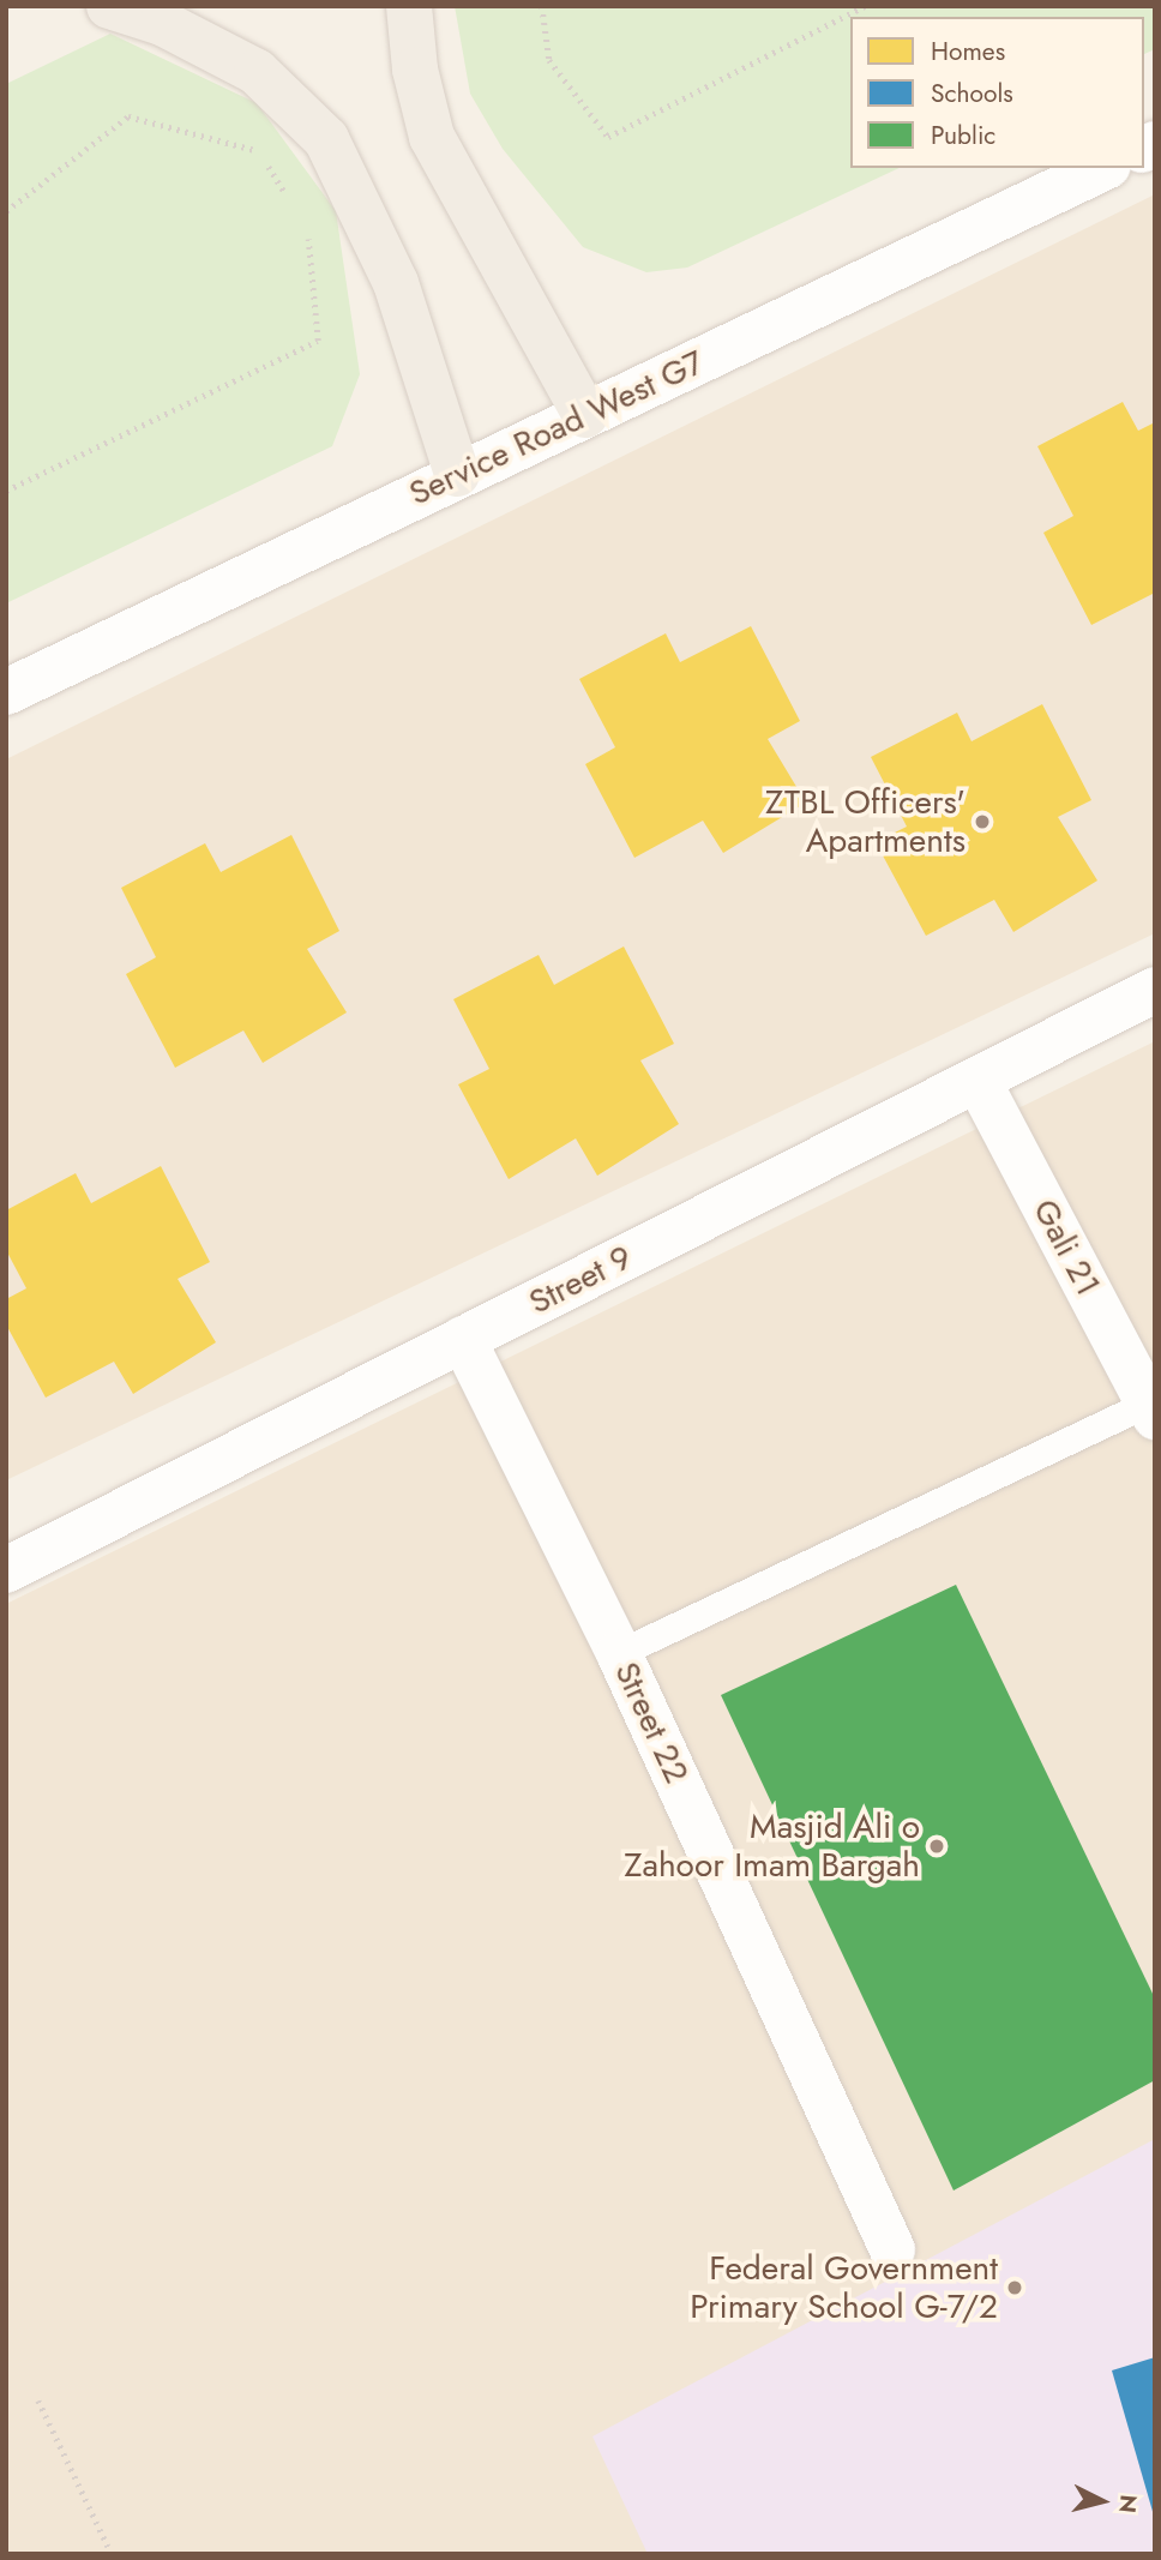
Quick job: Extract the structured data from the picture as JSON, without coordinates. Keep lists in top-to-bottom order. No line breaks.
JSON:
{"streets":{"street":["Service Road West G7","Gali 21","Street 9","Street 22"]},"crossings":[["Gali 21","Street 9"],["Street 9","Street 22"]],"places":["ZTBL Officers' Apartments","Masjid Ali o Zahoor Imam Bargah","Federal Government Primary School G-7/2"],"legend":["Homes","Schools","Public"],"north":"right"}
